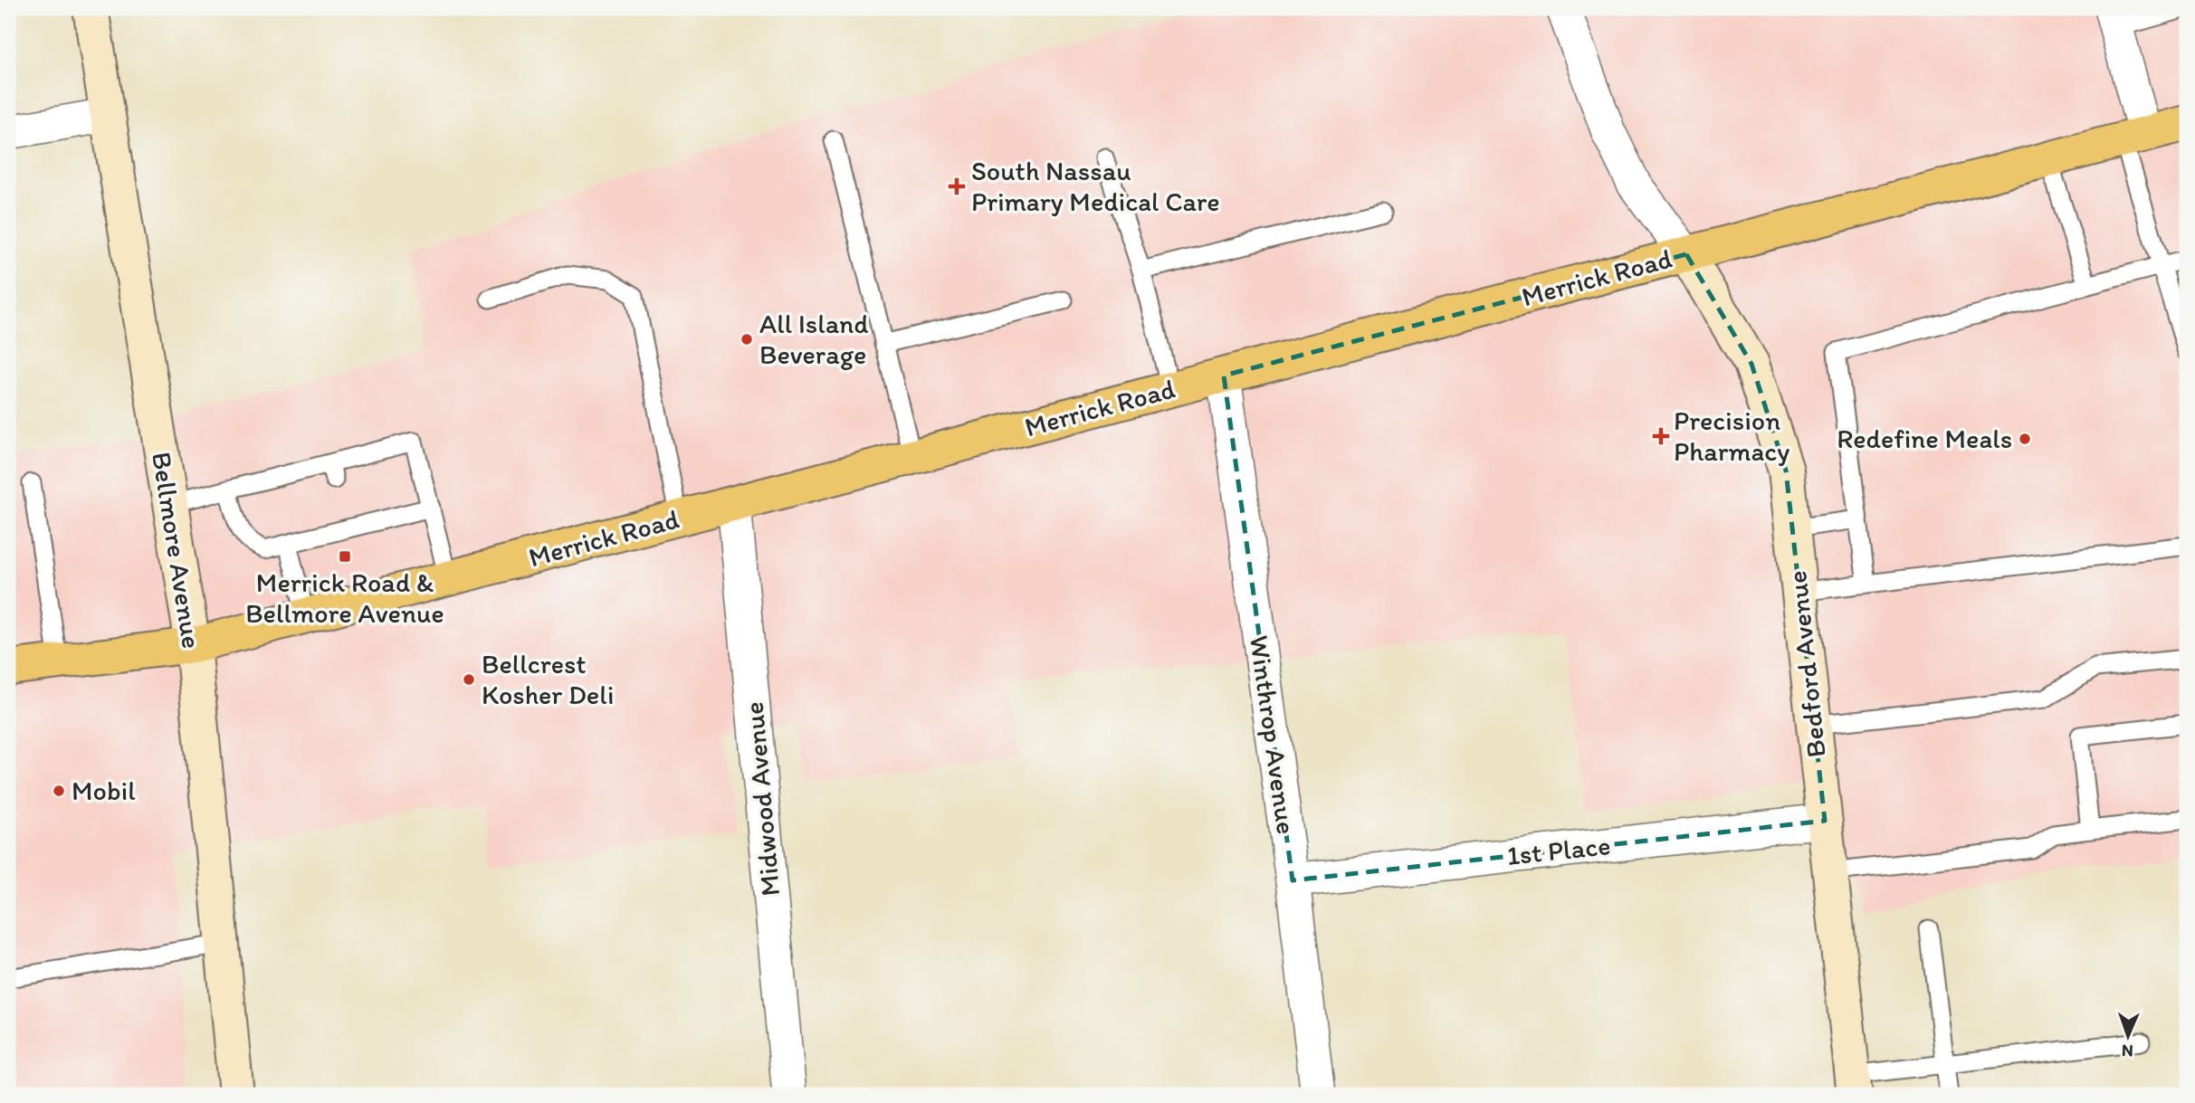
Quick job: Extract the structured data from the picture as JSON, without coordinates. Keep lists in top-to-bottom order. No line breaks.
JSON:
{"streets":{"main road":["Merrick Road"],"street":["Bellmore Avenue","Bedford Avenue","Winthrop Avenue","Midwood Avenue","1st Place"]},"crossings":[["Merrick Road","Bellmore Avenue"],["Merrick Road","Bedford Avenue"],["Merrick Road","Winthrop Avenue"],["Merrick Road","Midwood Avenue"],["Bedford Avenue","1st Place"],["Winthrop Avenue","1st Place"]],"places":{"health":["South Nassau Primary Medical Care","Precision Pharmacy"],"other":["All Island Beverage","Redefine Meals","Bellcrest Kosher Deli","Mobil"],"transit":["Merrick Road & Bellmore Avenue"]},"north":"bottom"}
